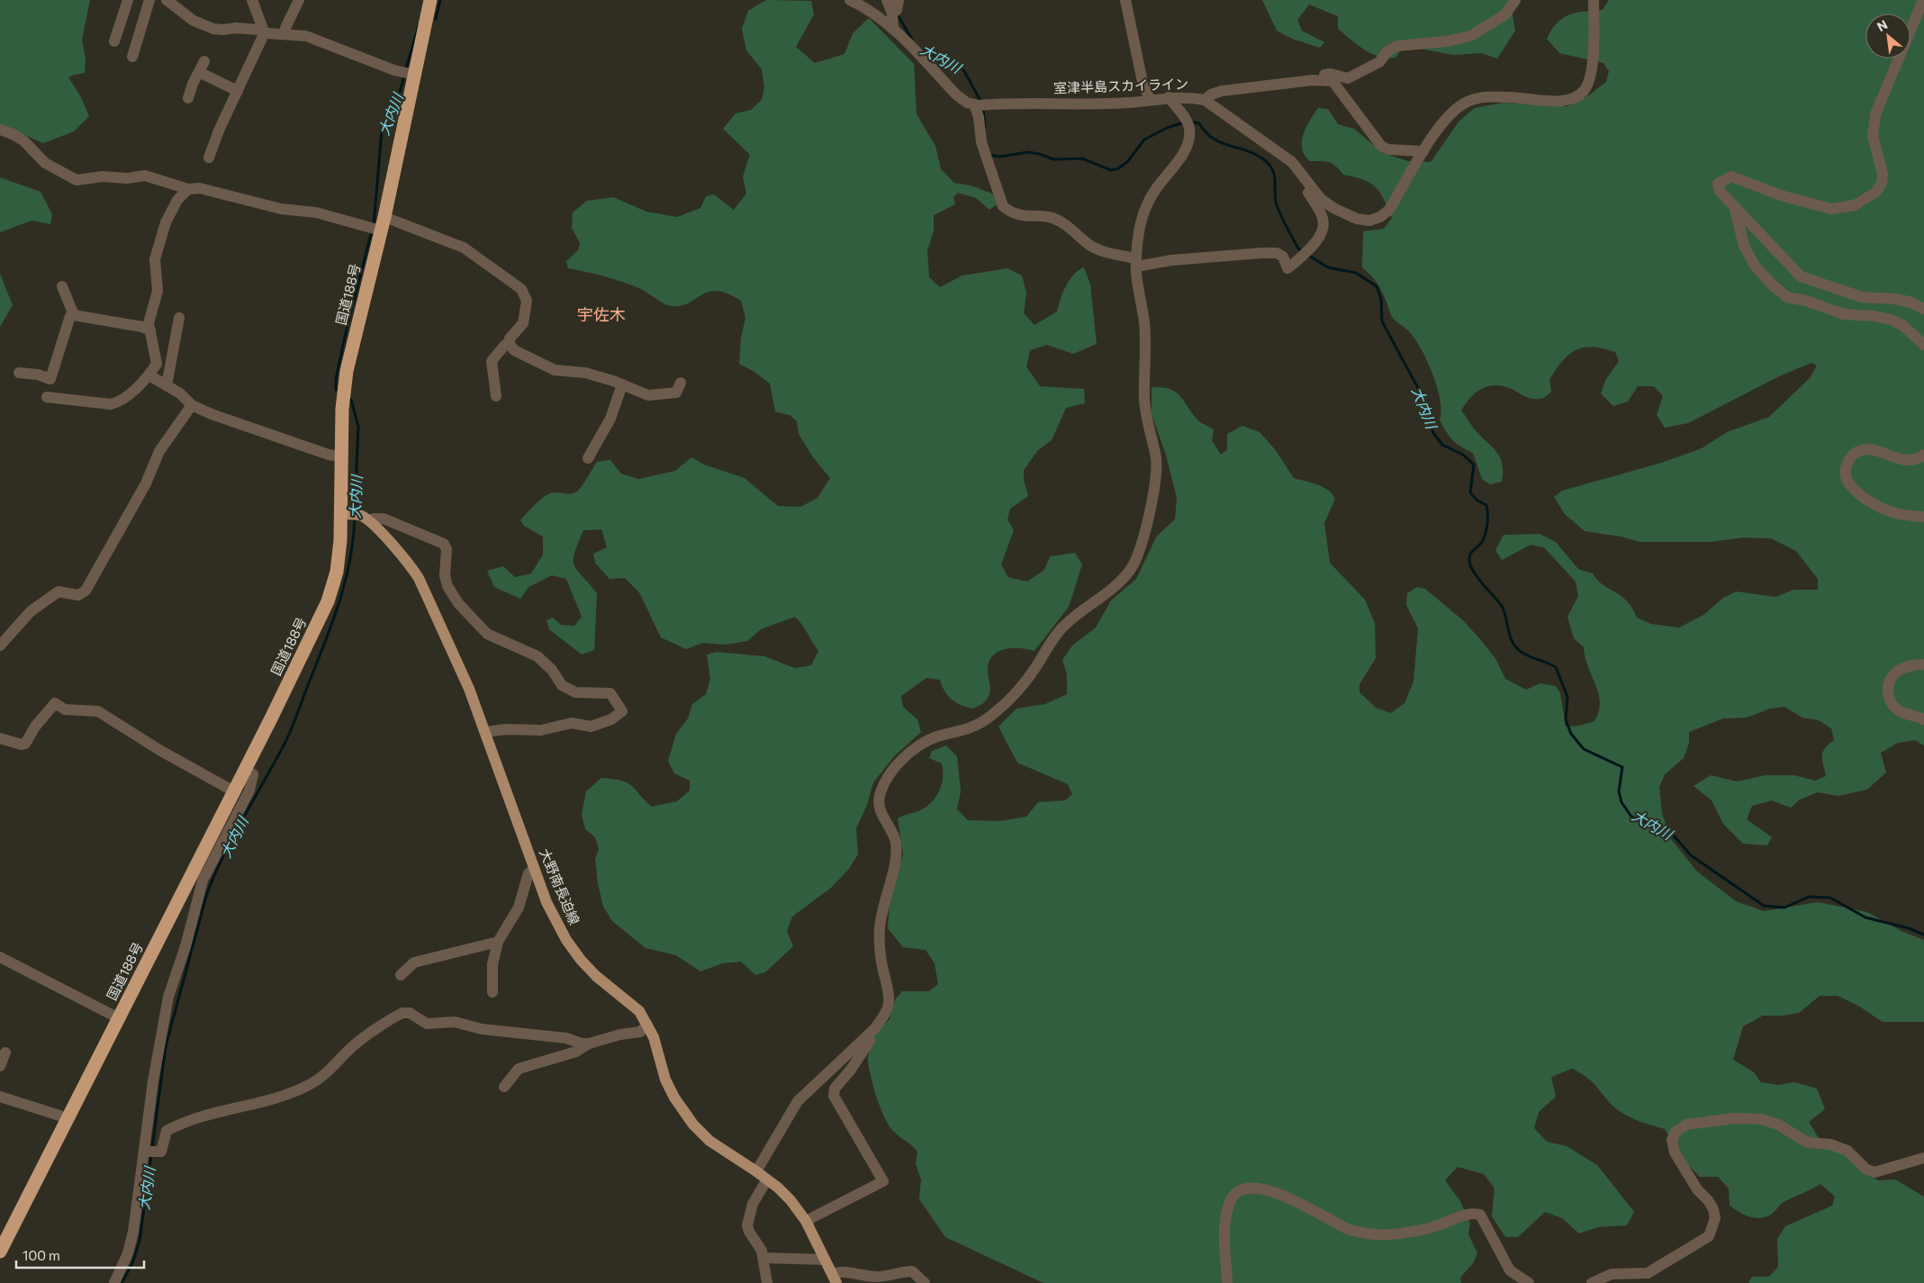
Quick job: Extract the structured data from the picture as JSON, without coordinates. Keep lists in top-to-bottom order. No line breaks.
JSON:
{"streets":{"highway":["国道188号"],"main road":["大野南長迫線"],"street":["室津半島スカイライン"]},"crossings":[["国道188号","大野南長迫線"]],"districts":["宇佐木"],"water":["大内川"],"scale_bar":"100 m","north":"top left"}
